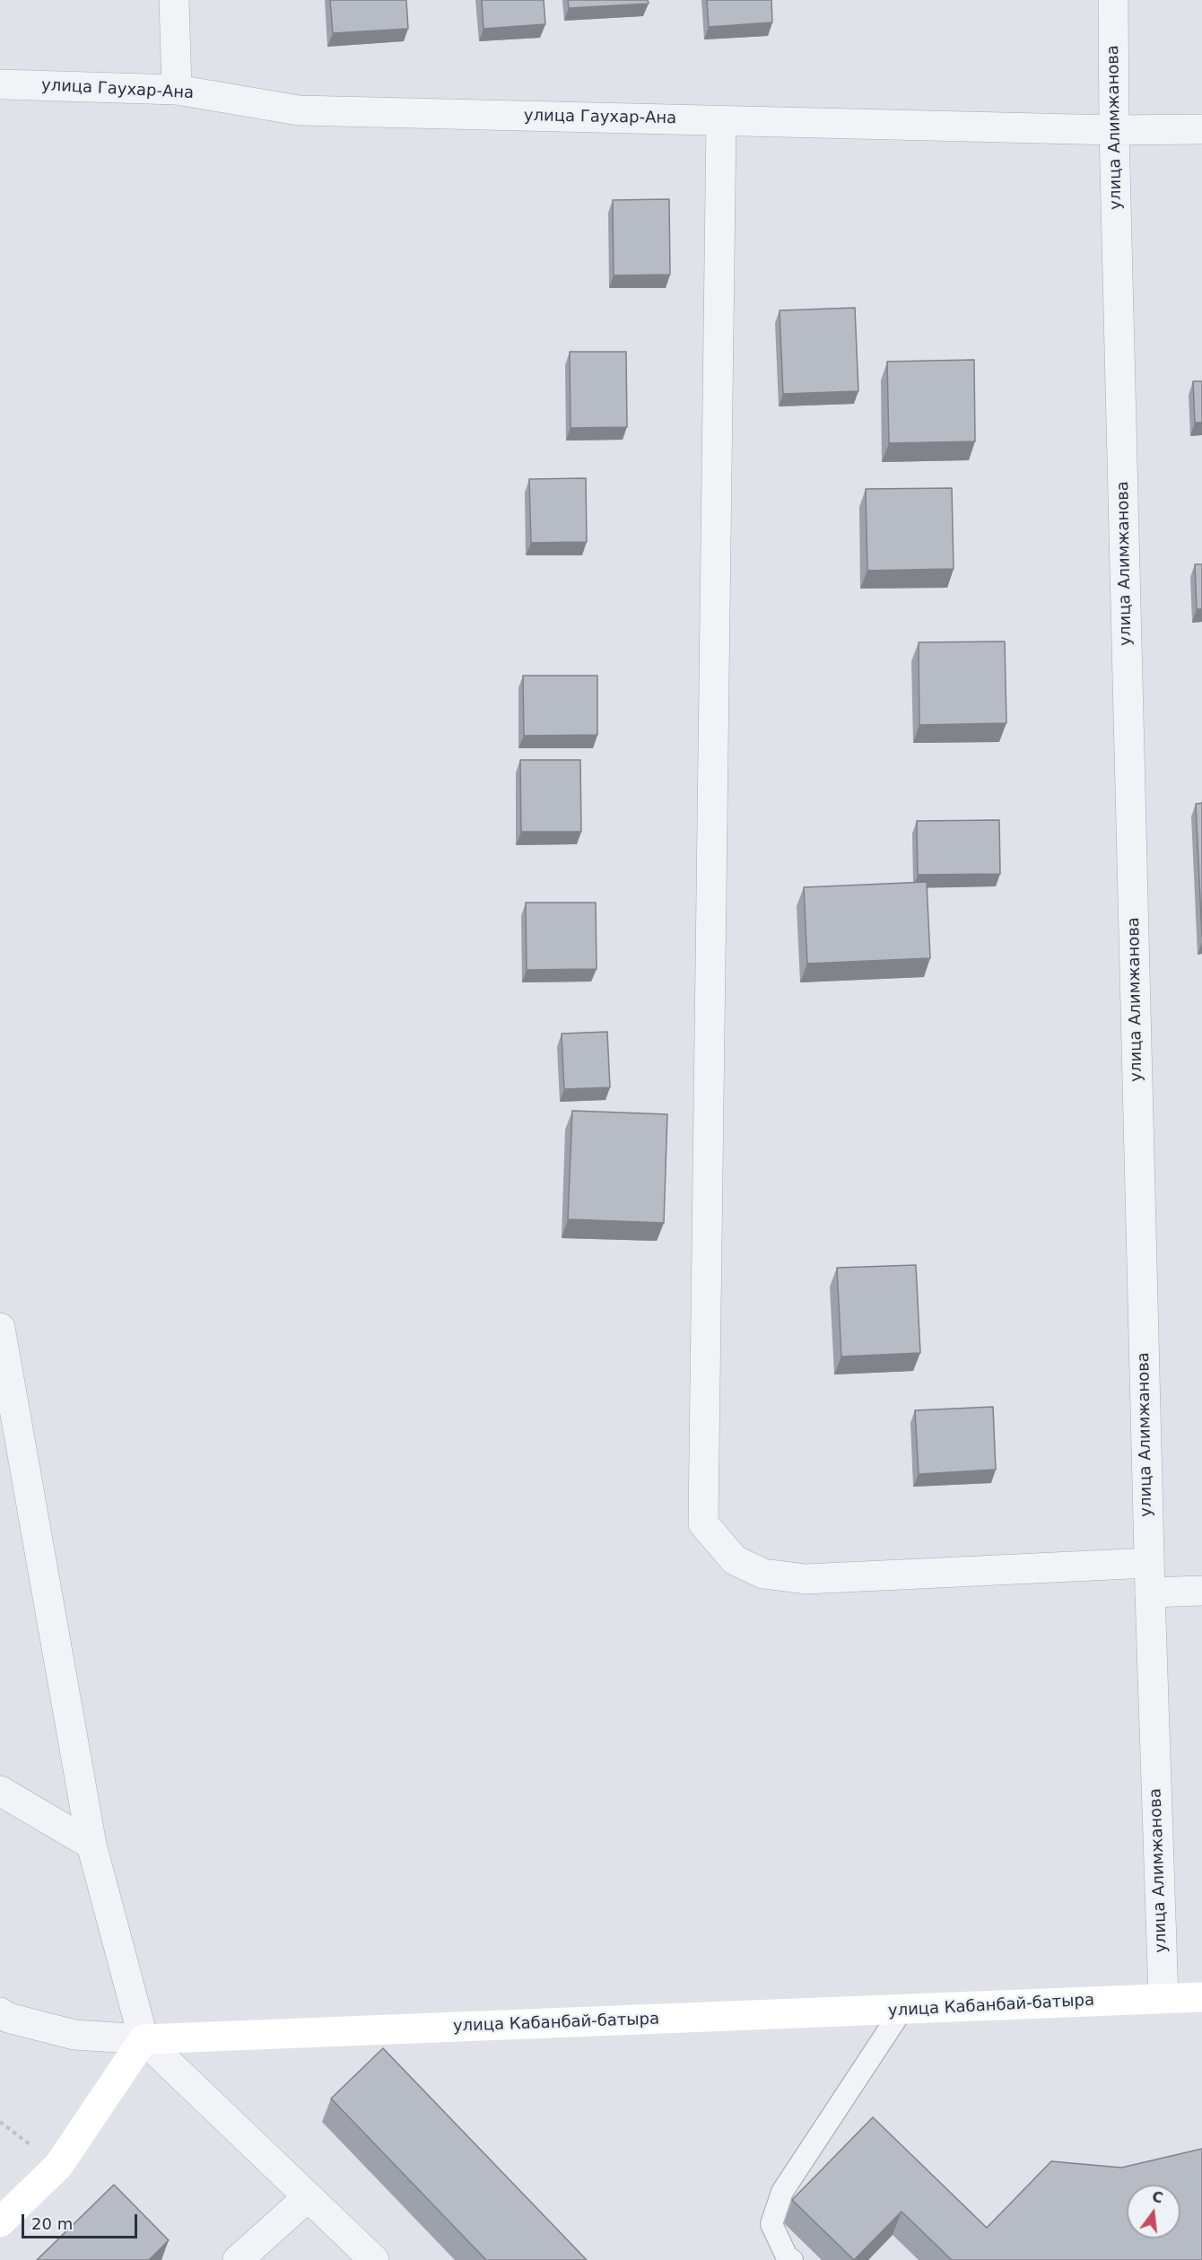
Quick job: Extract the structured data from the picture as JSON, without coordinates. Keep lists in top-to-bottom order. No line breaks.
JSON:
{"streets":{"main road":["улица Кабанбай-батыра"],"street":["улица Гаухар-Ана","улица Алимжанова"]},"crossings":[["улица Гаухар-Ана","улица Алимжанова"],["улица Алимжанова","улица Кабанбай-батыра"]],"scale_bar":"20 m","north":"top"}
